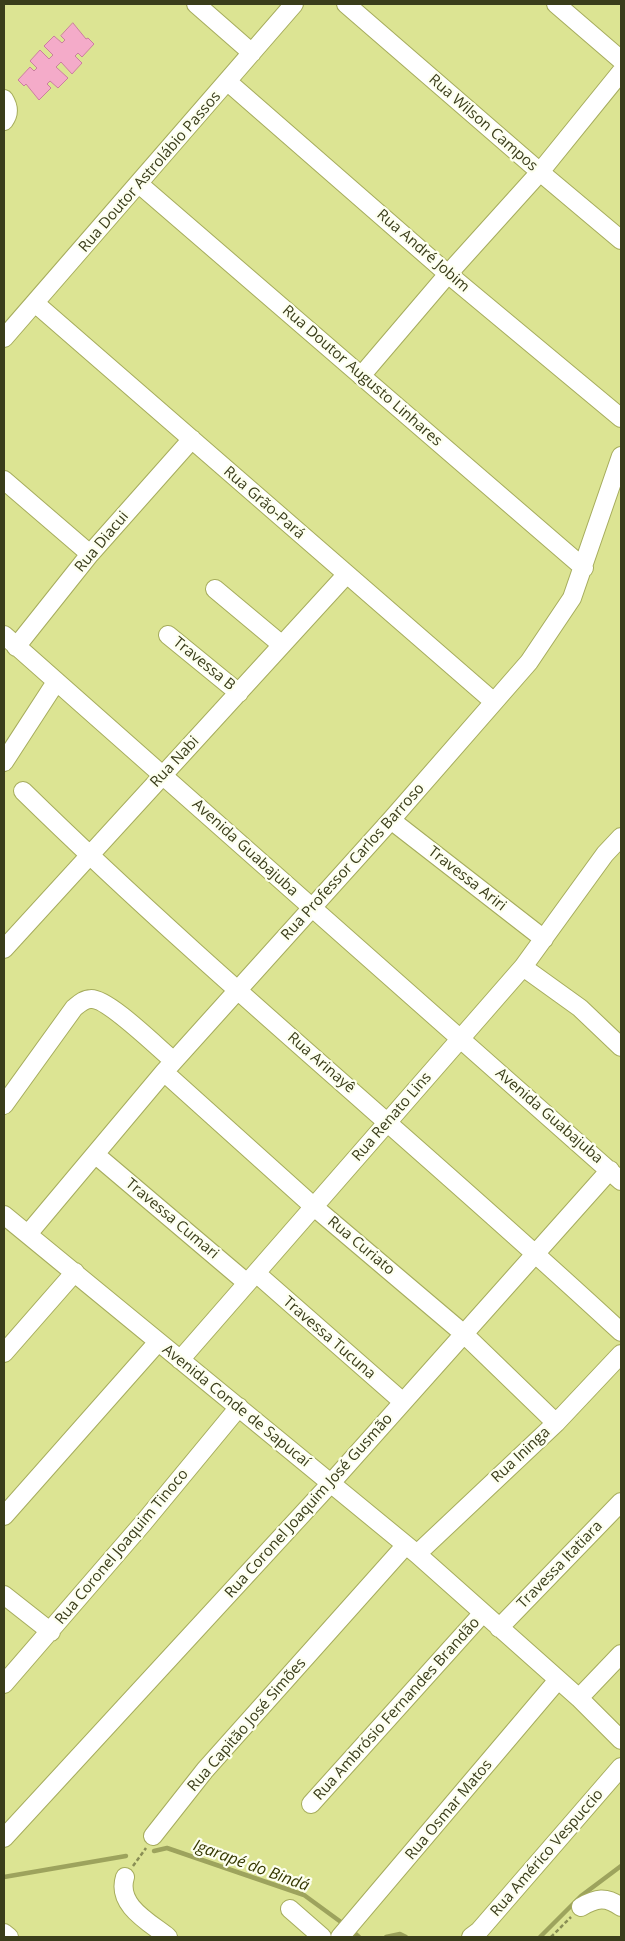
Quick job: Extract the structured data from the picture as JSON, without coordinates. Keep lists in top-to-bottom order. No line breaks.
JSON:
{"streets":{"street":["Rua Wilson Campos","Rua Doutor Astrolábio Passos","Rua André Jobim","Rua Doutor Augusto Linhares","Rua Grão-Pará","Rua Diacui","Travessa B","Rua Nabi","Avenida Guabajuba","Rua Professor Carlos Barroso","Travessa Ariri","Rua Arinayê","Rua Renato Lins","Travessa Cumari","Rua Curiato","Travessa Tucuna","Avenida Conde de Sapucaí","Rua Ininga","Rua Coronel Joaquim José Gusmão","Rua Coronel Joaquim Tinoco","Travessa Itatiara","Rua Ambrósio Fernandes Brandão","Rua Capitão José Simões","Rua Osmar Matos","Rua Américo Vespuccio"]},"crossings":[["Rua Doutor Astrolábio Passos","Rua André Jobim"],["Rua Doutor Astrolábio Passos","Rua Doutor Augusto Linhares"],["Rua Doutor Astrolábio Passos","Rua Grão-Pará"],["Rua Doutor Augusto Linhares","Rua Professor Carlos Barroso"],["Rua Grão-Pará","Rua Diacui"],["Rua Grão-Pará","Rua Nabi"],["Rua Grão-Pará","Rua Professor Carlos Barroso"],["Rua Diacui","Avenida Guabajuba"],["Travessa B","Rua Nabi"],["Rua Nabi","Avenida Guabajuba"],["Rua Nabi","Rua Arinayê"],["Avenida Guabajuba","Rua Professor Carlos Barroso"],["Avenida Guabajuba","Rua Renato Lins"],["Avenida Guabajuba","Rua Coronel Joaquim José Gusmão"],["Rua Professor Carlos Barroso","Travessa Ariri"],["Rua Professor Carlos Barroso","Rua Arinayê"],["Rua Professor Carlos Barroso","Travessa Cumari"],["Rua Professor Carlos Barroso","Rua Curiato"],["Rua Professor Carlos Barroso","Avenida Conde de Sapucaí"],["Travessa Ariri","Rua Renato Lins"],["Rua Arinayê","Rua Renato Lins"],["Rua Arinayê","Rua Coronel Joaquim José Gusmão"],["Rua Renato Lins","Travessa Cumari"],["Rua Renato Lins","Rua Curiato"],["Rua Renato Lins","Travessa Tucuna"],["Rua Renato Lins","Avenida Conde de Sapucaí"],["Travessa Cumari","Travessa Tucuna"],["Rua Curiato","Rua Ininga"],["Rua Curiato","Rua Coronel Joaquim José Gusmão"],["Travessa Tucuna","Rua Coronel Joaquim José Gusmão"],["Avenida Conde de Sapucaí","Rua Ininga"],["Avenida Conde de Sapucaí","Rua Coronel Joaquim José Gusmão"],["Avenida Conde de Sapucaí","Rua Coronel Joaquim Tinoco"],["Avenida Conde de Sapucaí","Travessa Itatiara"],["Avenida Conde de Sapucaí","Rua Ambrósio Fernandes Brandão"],["Avenida Conde de Sapucaí","Rua Capitão José Simões"],["Avenida Conde de Sapucaí","Rua Osmar Matos"],["Rua Ininga","Rua Capitão José Simões"]],"water":["Igarapé do Bindá"]}
